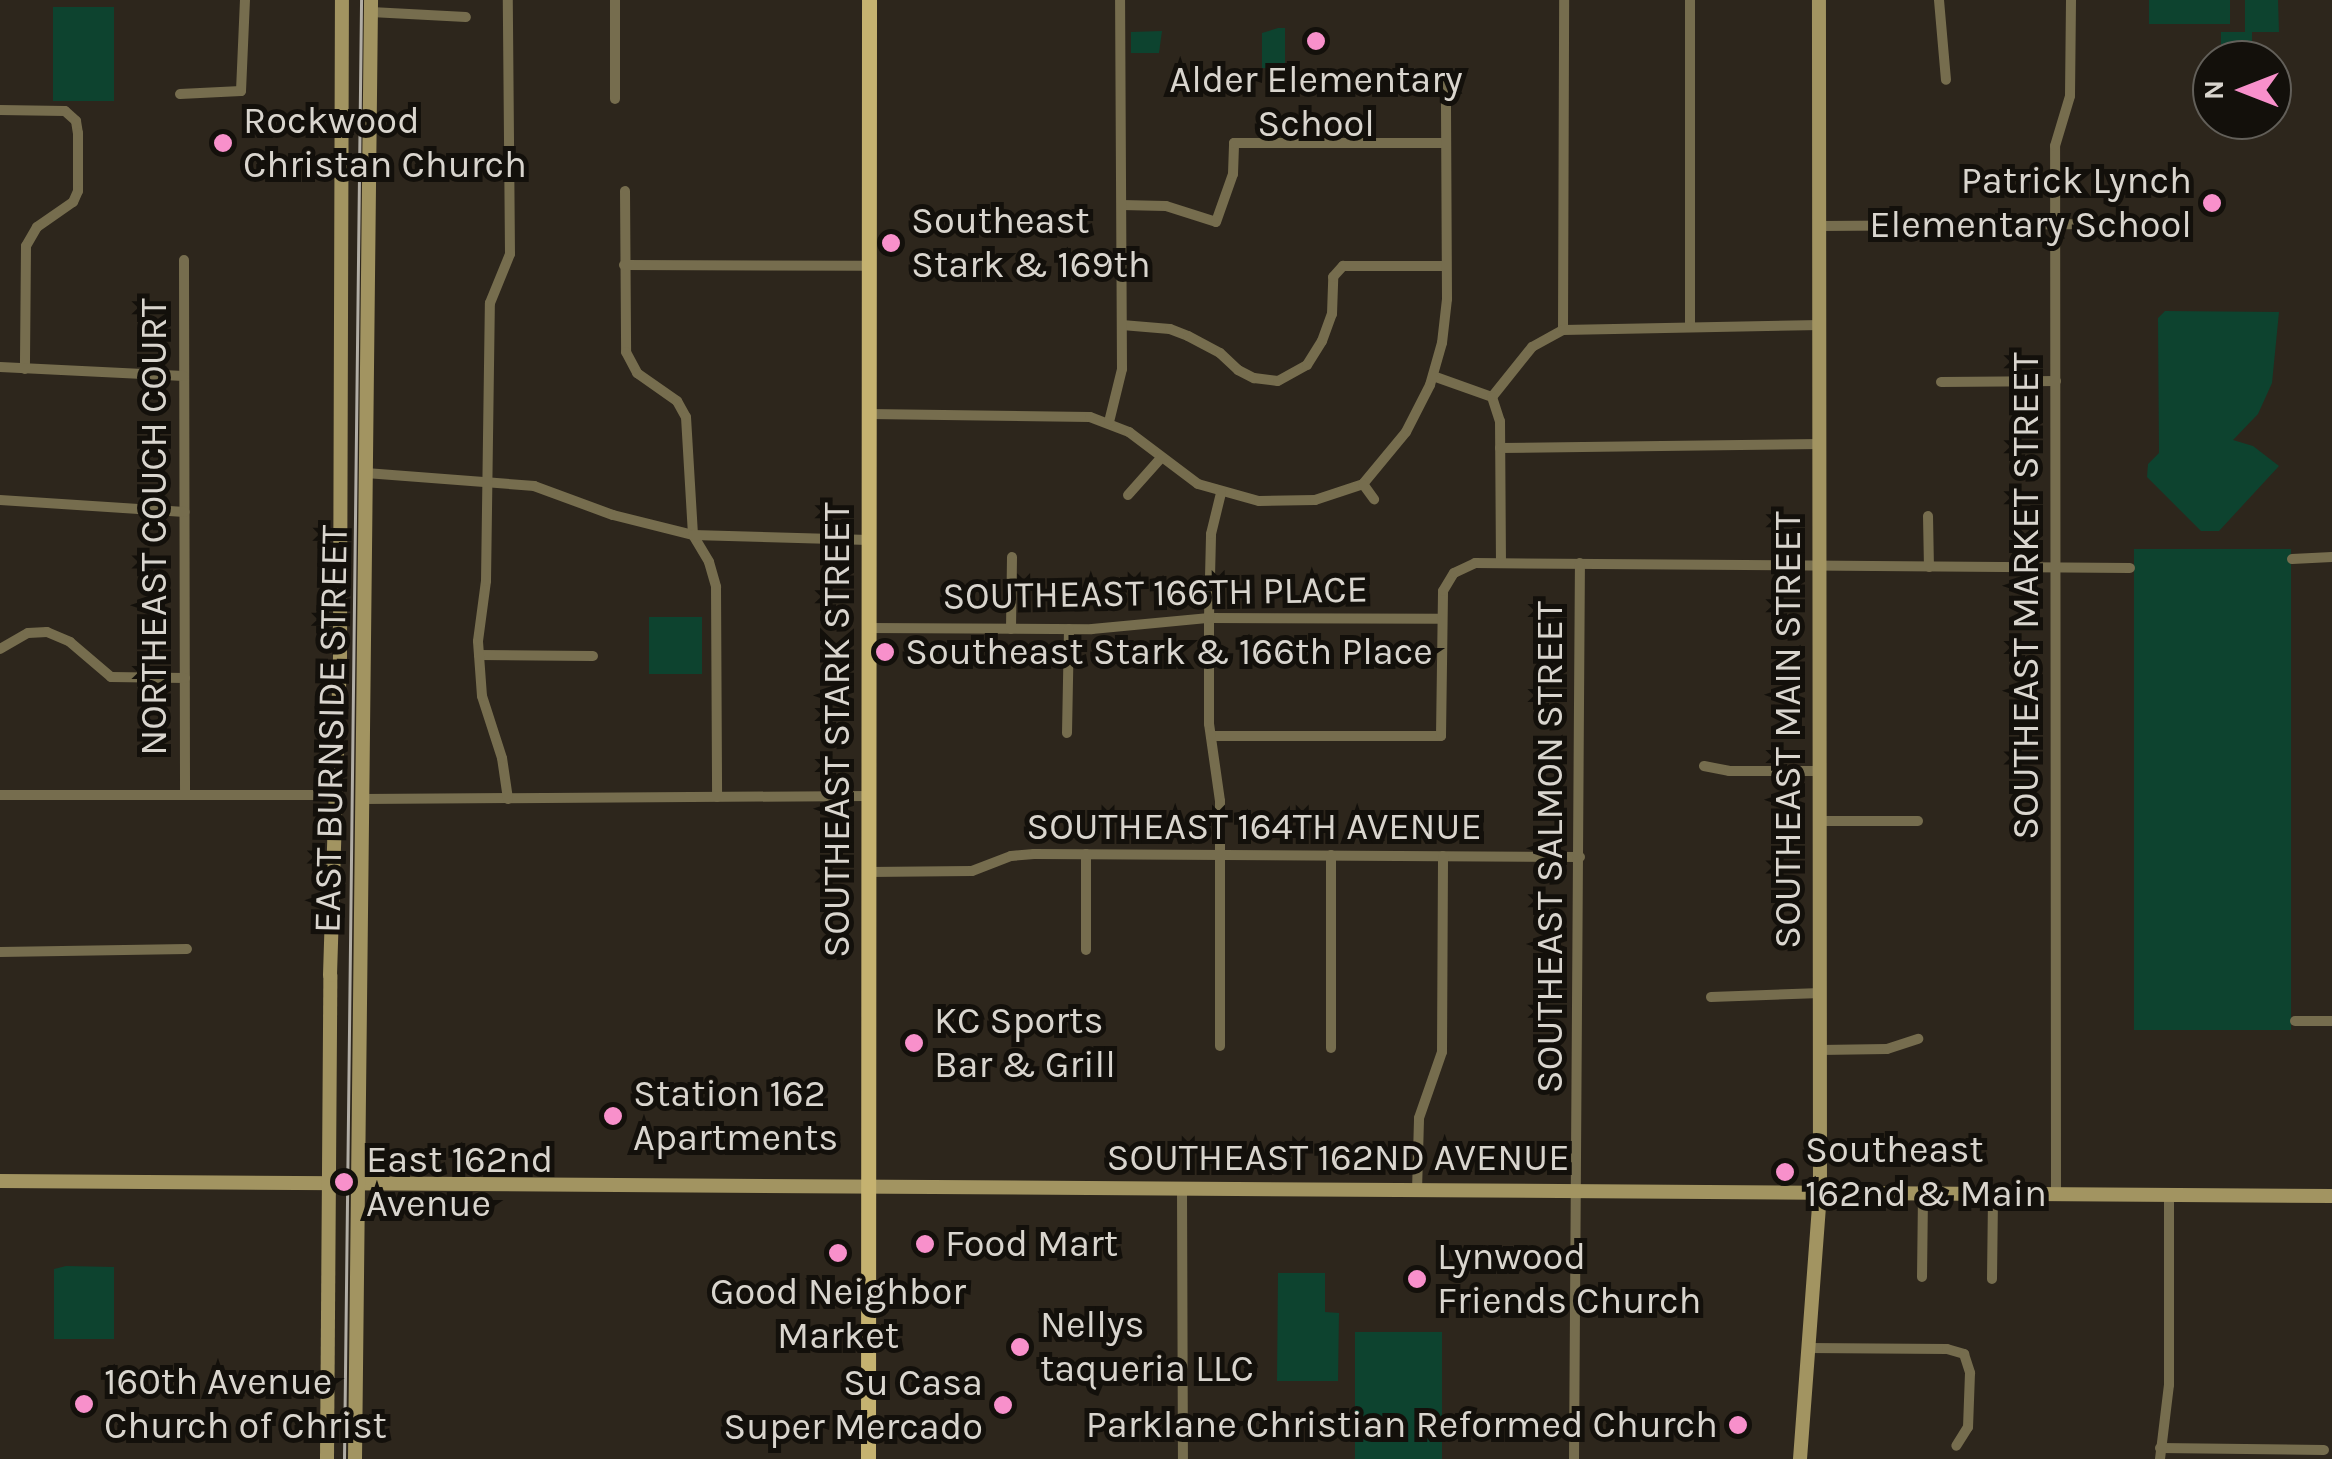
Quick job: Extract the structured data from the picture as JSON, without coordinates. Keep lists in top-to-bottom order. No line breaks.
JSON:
{"streets":{"main road":["SOUTHEAST STARK STREET"],"street":["NORTHEAST COUCH COURT","SOUTHEAST 166TH PLACE","SOUTHEAST MARKET STREET","EAST BURNSIDE STREET","SOUTHEAST MAIN STREET","SOUTHEAST 164TH AVENUE","SOUTHEAST SALMON STREET","SOUTHEAST 162ND AVENUE"]},"crossings":[["SOUTHEAST 166TH PLACE","SOUTHEAST STARK STREET"],["SOUTHEAST MARKET STREET","SOUTHEAST 162ND AVENUE"],["EAST BURNSIDE STREET","SOUTHEAST 162ND AVENUE"],["SOUTHEAST STARK STREET","SOUTHEAST 164TH AVENUE"],["SOUTHEAST STARK STREET","SOUTHEAST 162ND AVENUE"],["SOUTHEAST MAIN STREET","SOUTHEAST 162ND AVENUE"],["SOUTHEAST 164TH AVENUE","SOUTHEAST SALMON STREET"],["SOUTHEAST SALMON STREET","SOUTHEAST 162ND AVENUE"]],"places":["Alder Elementary School","Rockwood Christan Church","Patrick Lynch Elementary School","Southeast Stark & 169th","Southeast Stark & 166th Place","KC Sports Bar & Grill","Station 162 Apartments","Southeast 162nd & Main","East 162nd Avenue","Food Mart","Good Neighbor Market","Lynwood Friends Church","Nellys taqueria LLC","160th Avenue Church of Christ","Su Casa Super Mercado","Parklane Christian Reformed Church"],"north":"left"}
